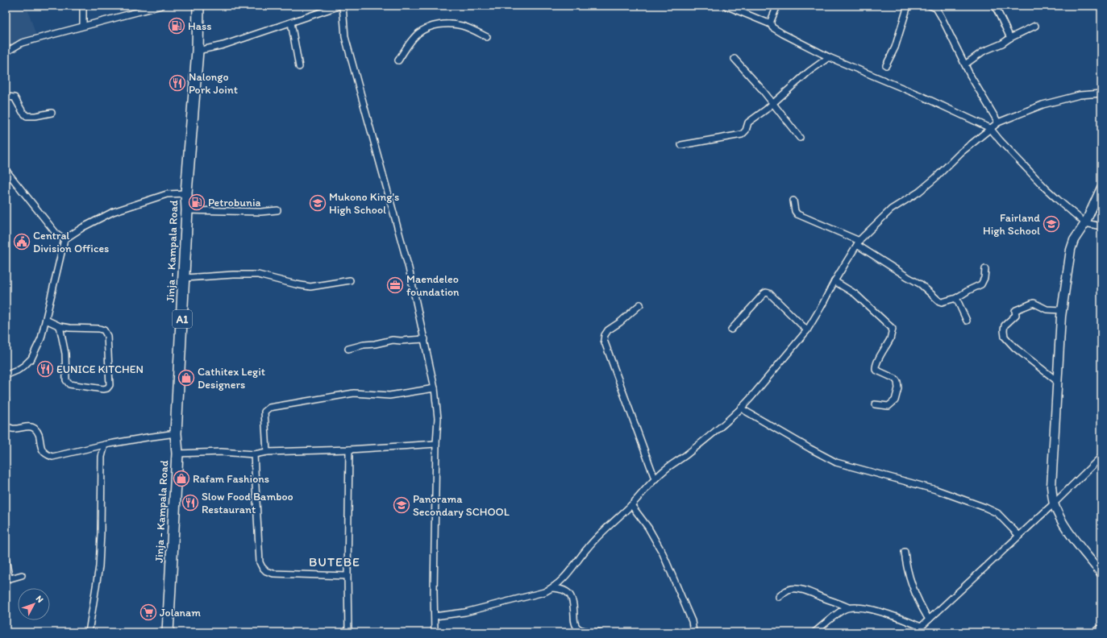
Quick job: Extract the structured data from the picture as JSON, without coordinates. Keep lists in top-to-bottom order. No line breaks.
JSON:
{"streets":{"highway":["Jinja - Kampala Road","A1"]},"districts":["BUTEBE"],"places":{"fuel station":["Hass","Petrobunia"],"restaurant":["Nalongo Pork Joint","EUNICE KITCHEN","Slow Food Bamboo Restaurant"],"school or university":["Mukono King's High School","Fairland High School","Panorama Secondary SCHOOL"],"public building":["Central Division Offices"],"office":["Maendeleo foundation"],"shop":["Cathitex Legit Designers","Rafam Fashions"],"supermarket":["Jolanam"]},"north":"top right"}
